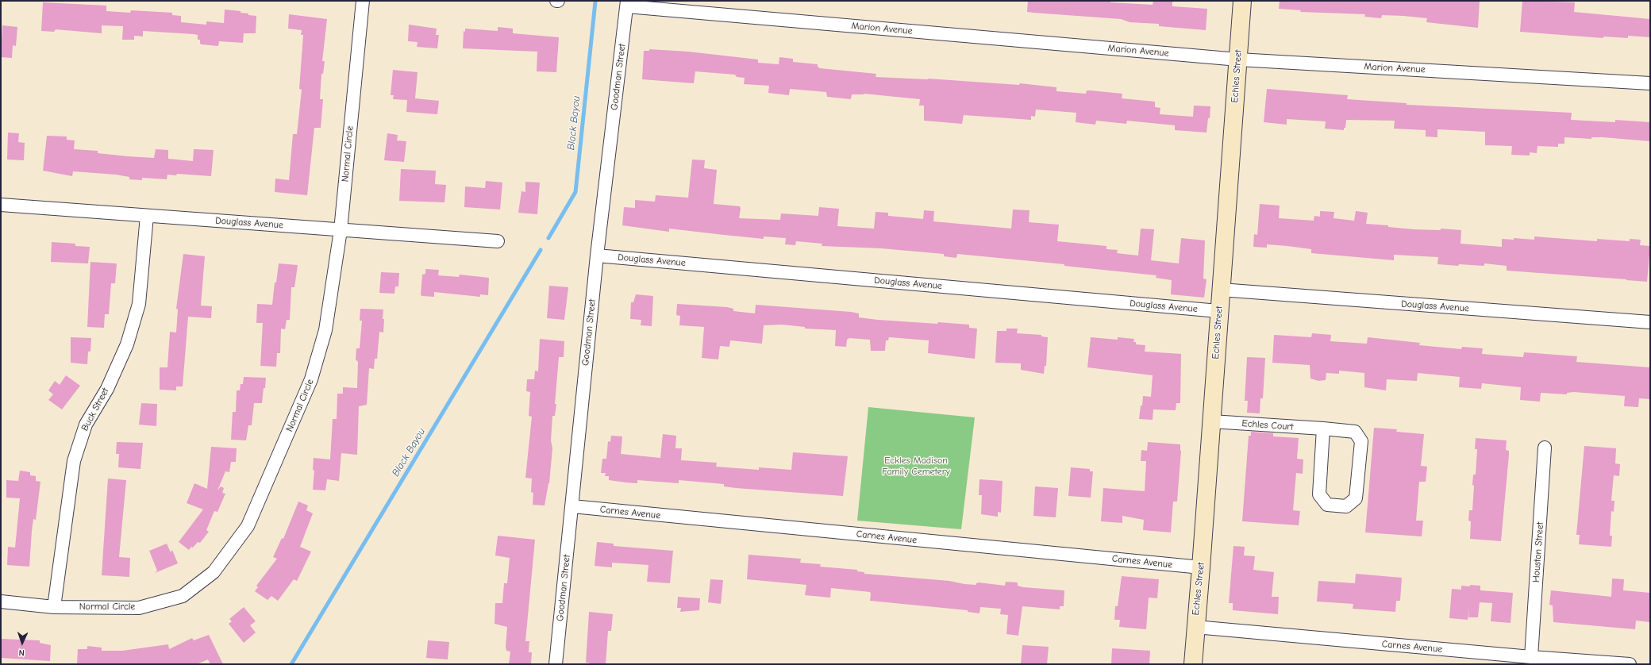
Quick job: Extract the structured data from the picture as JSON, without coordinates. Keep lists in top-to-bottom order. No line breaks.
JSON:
{"streets":{"street":["Marion Avenue","Echles Street","Goodman Street","Normal Circle","Douglass Avenue","Buck Street","Echles Court","Carnes Avenue","Houston Street"]},"crossings":[["Marion Avenue","Echles Street"],["Marion Avenue","Goodman Street"],["Echles Street","Douglass Avenue"],["Echles Street","Echles Court"],["Echles Street","Carnes Avenue"],["Goodman Street","Douglass Avenue"],["Goodman Street","Carnes Avenue"],["Normal Circle","Douglass Avenue"],["Normal Circle","Buck Street"],["Douglass Avenue","Buck Street"],["Carnes Avenue","Houston Street"]],"water":["Black Bayou"],"parks":["Eckles Madison Family Cemetery"],"north":"bottom"}
